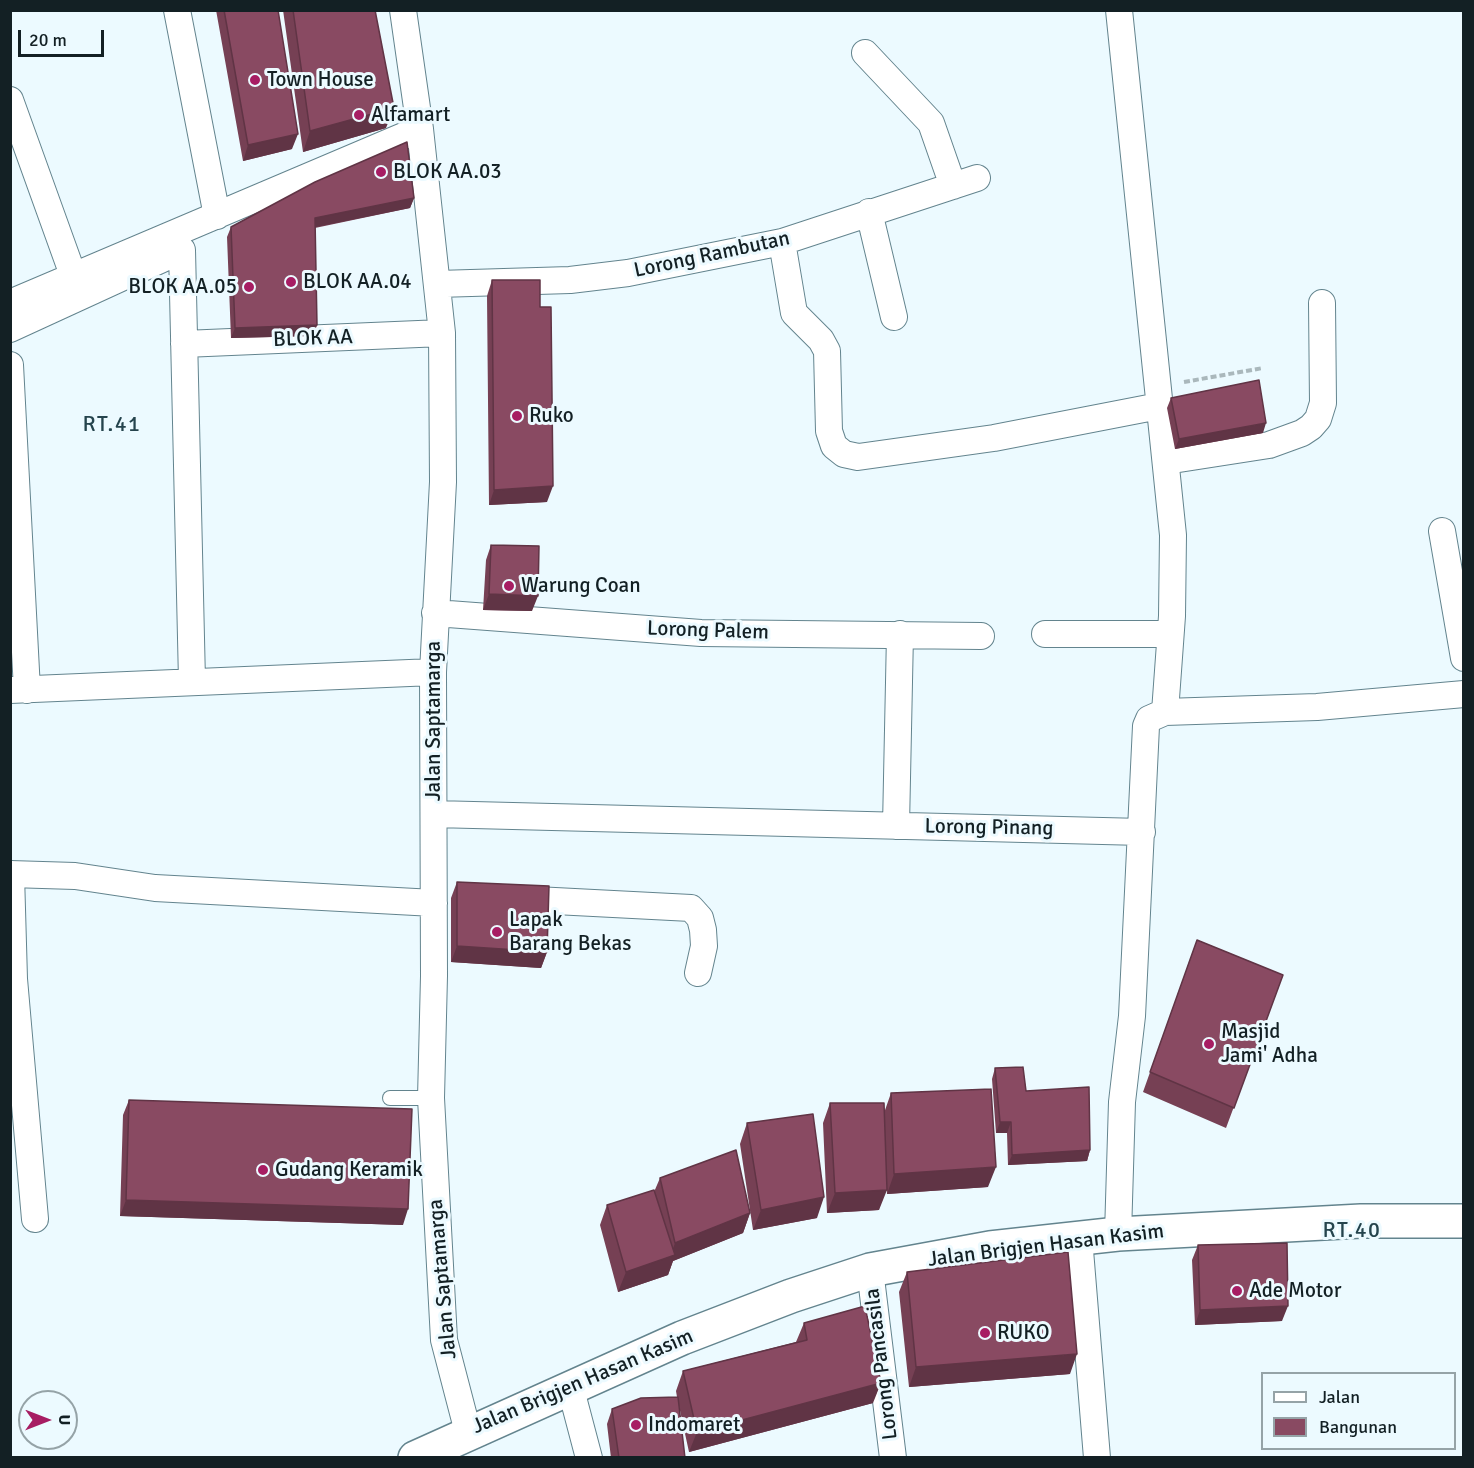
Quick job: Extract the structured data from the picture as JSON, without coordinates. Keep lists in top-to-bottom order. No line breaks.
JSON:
{"streets":{"street":["Lorong Rambutan","BLOK AA","Lorong Palem","Jalan Saptamarga","Lorong Pinang","Jalan Brigjen Hasan Kasim","Lorong Pancasila"]},"crossings":[["Lorong Rambutan","Jalan Saptamarga"],["BLOK AA","Jalan Saptamarga"],["Lorong Palem","Jalan Saptamarga"],["Jalan Saptamarga","Lorong Pinang"],["Jalan Saptamarga","Jalan Brigjen Hasan Kasim"],["Jalan Brigjen Hasan Kasim","Lorong Pancasila"]],"districts":["RT.41","RT.40"],"places":["Town House","Alfamart","BLOK AA.03","BLOK AA.04","BLOK AA.05","Ruko","Warung Coan","Lapak Barang Bekas","Masjid Jami' Adha","Gudang Keramik","Ade Motor","RUKO","Indomaret"],"legend":["Jalan","Bangunan"],"scale_bar":"20 m","north":"right"}
